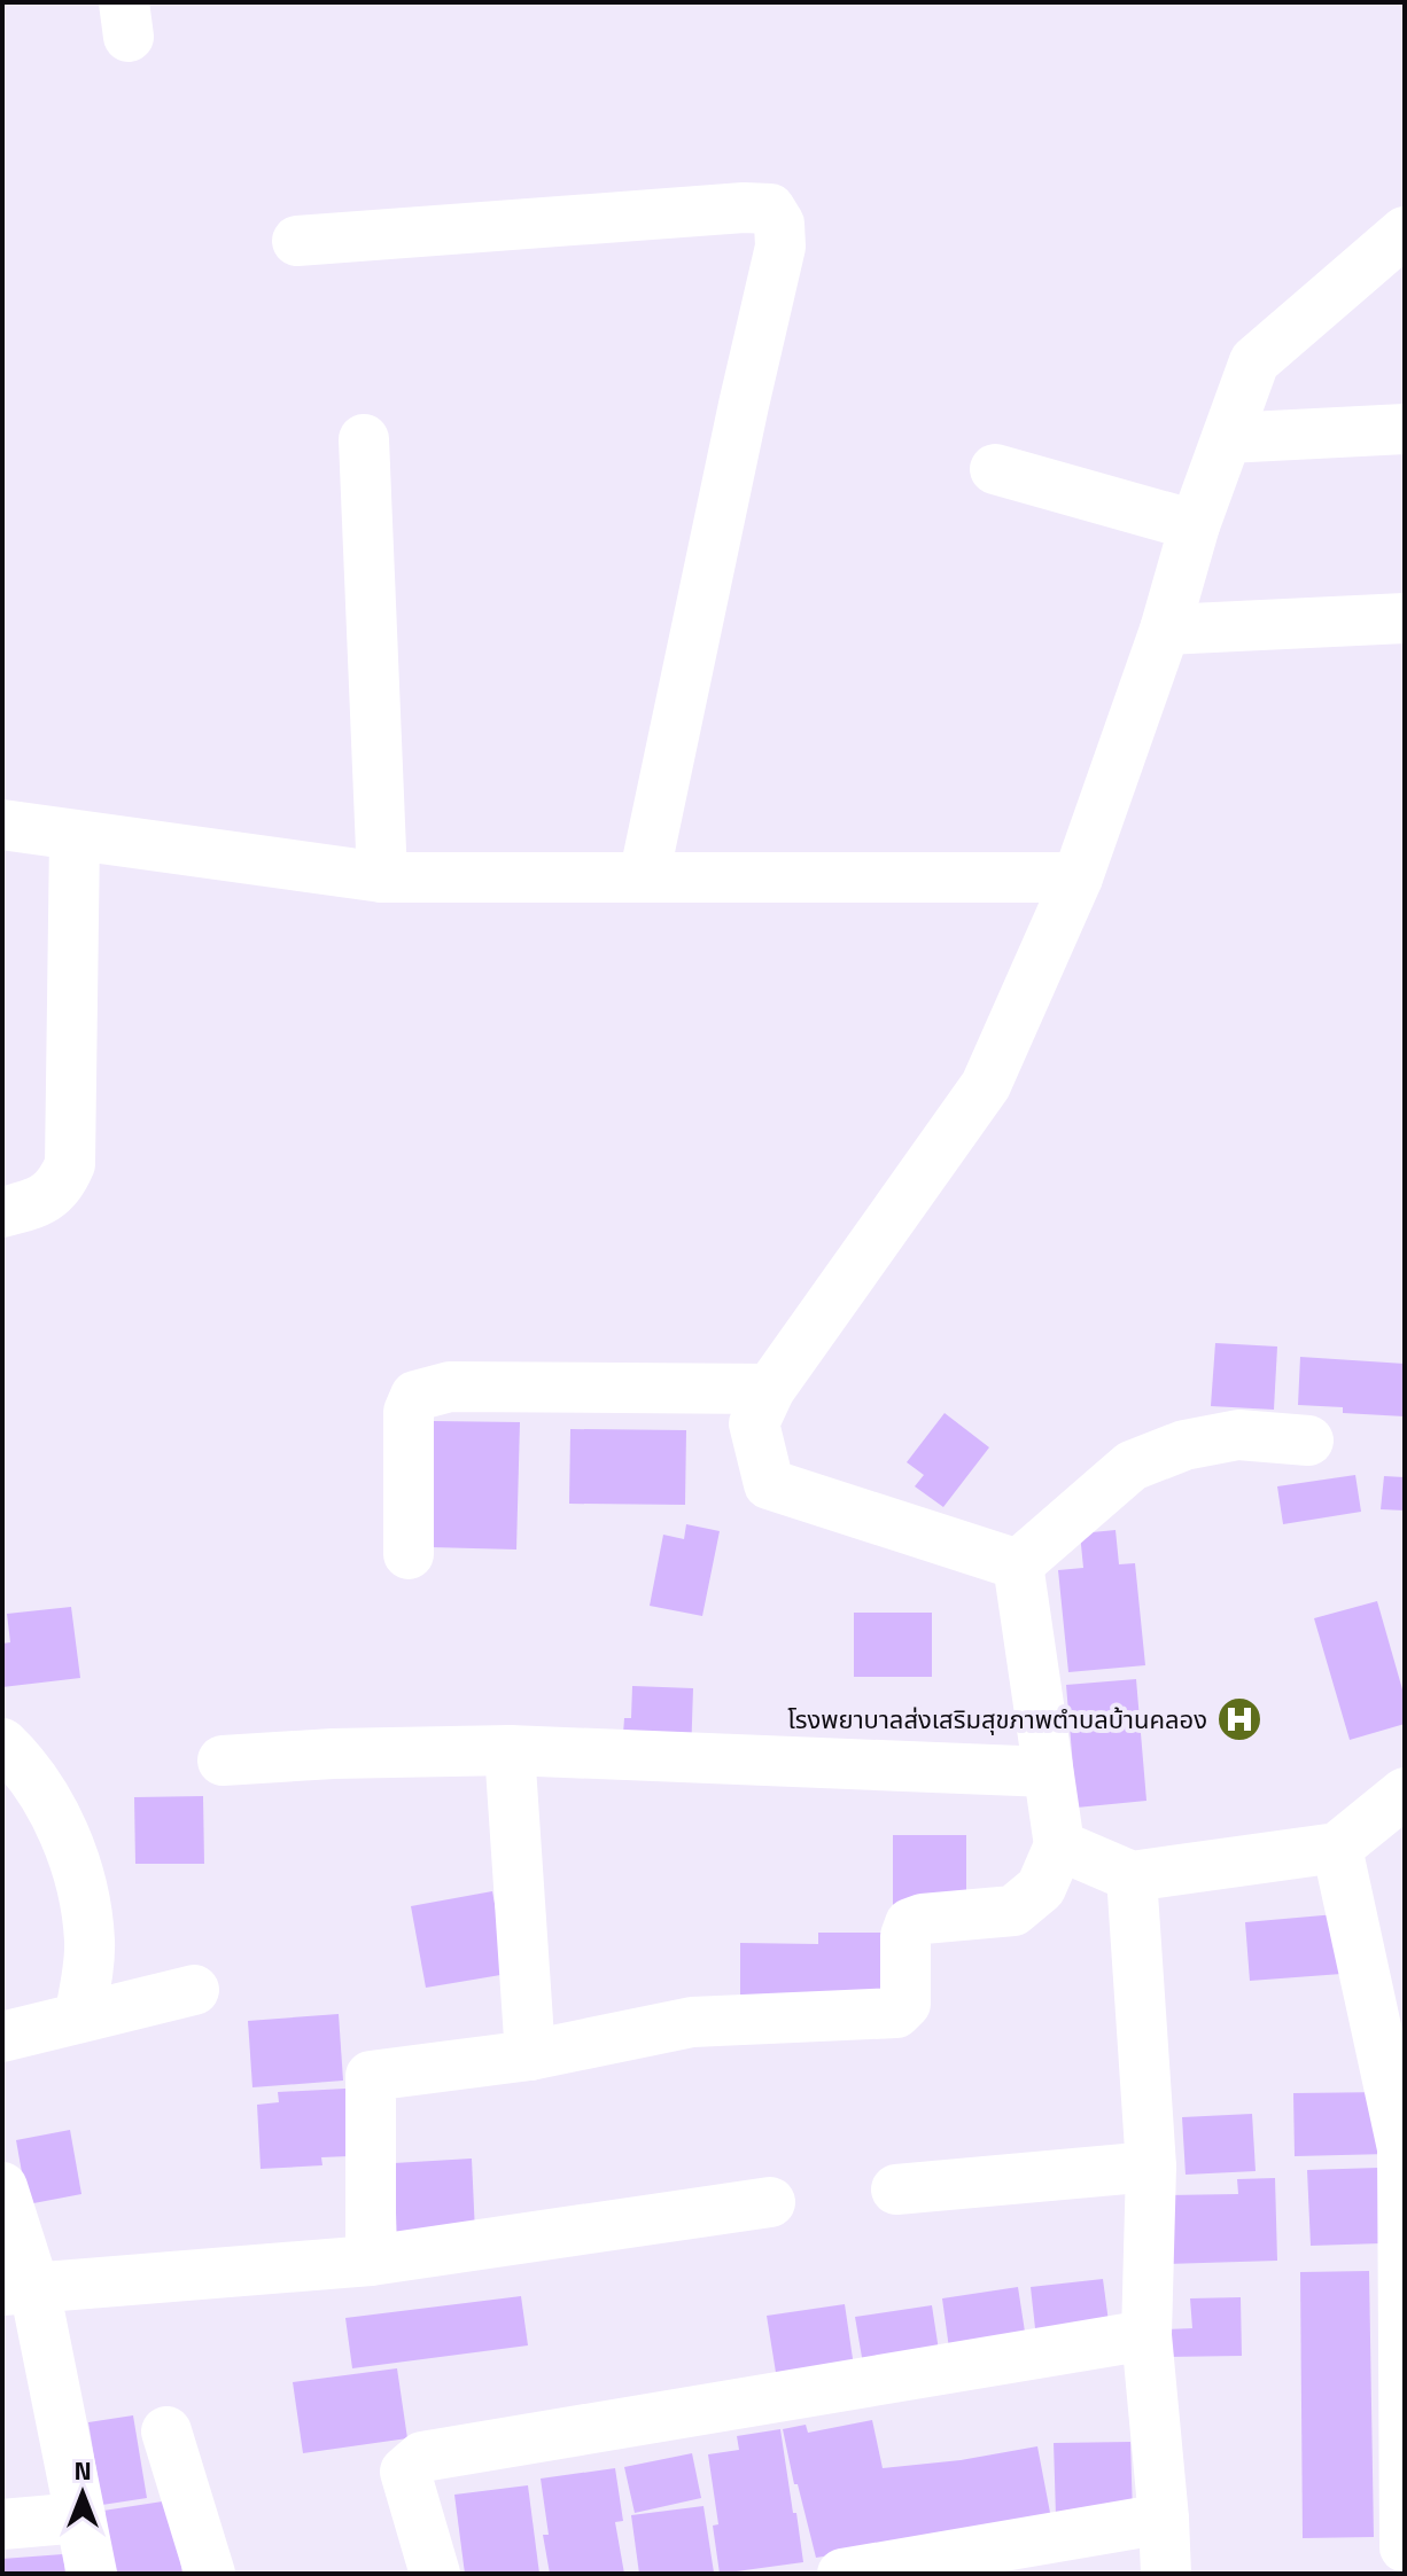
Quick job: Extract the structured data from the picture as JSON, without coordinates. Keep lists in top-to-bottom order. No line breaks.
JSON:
{"places":{"hospital":["โรงพยาบาลส่งเสริมสุขภาพตำบลบ้านคลอง"]},"north":"top"}
